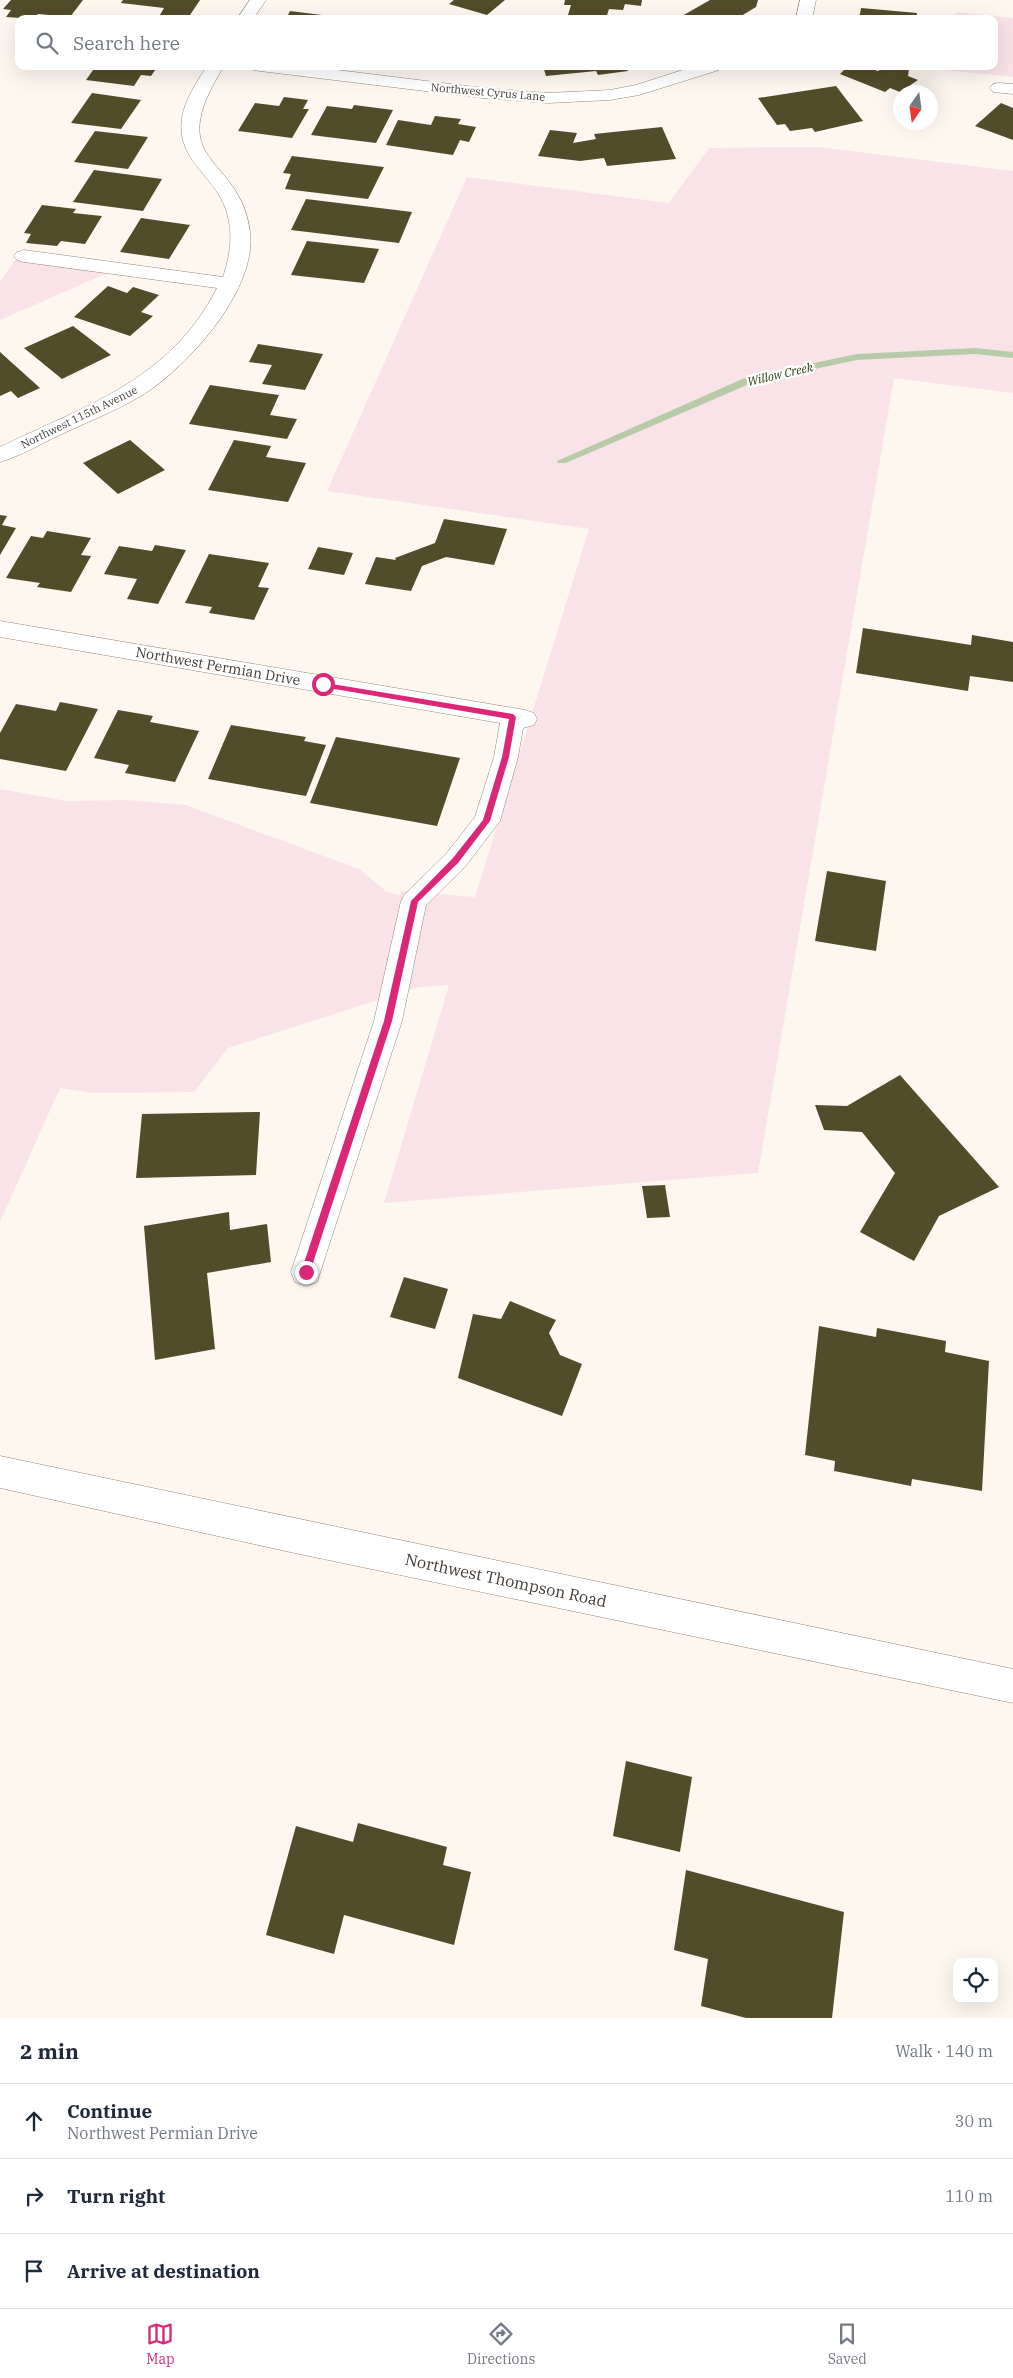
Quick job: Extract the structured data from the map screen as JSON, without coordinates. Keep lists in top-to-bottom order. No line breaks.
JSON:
{"streets":{"street":["Northwest Cyrus Lane","Northwest 115th Avenue","Northwest Permian Drive","Northwest Thompson Road"]},"water":["Willow Creek"],"north":"bottom","page":{"search":"Search here","heading":["2 min","Walk · 140 m"],"list":[["Continue","Northwest Permian Drive","30 m"],["Turn right","110 m"],"Arrive at destination"],"nav":["Map","Directions","Saved"]}}
